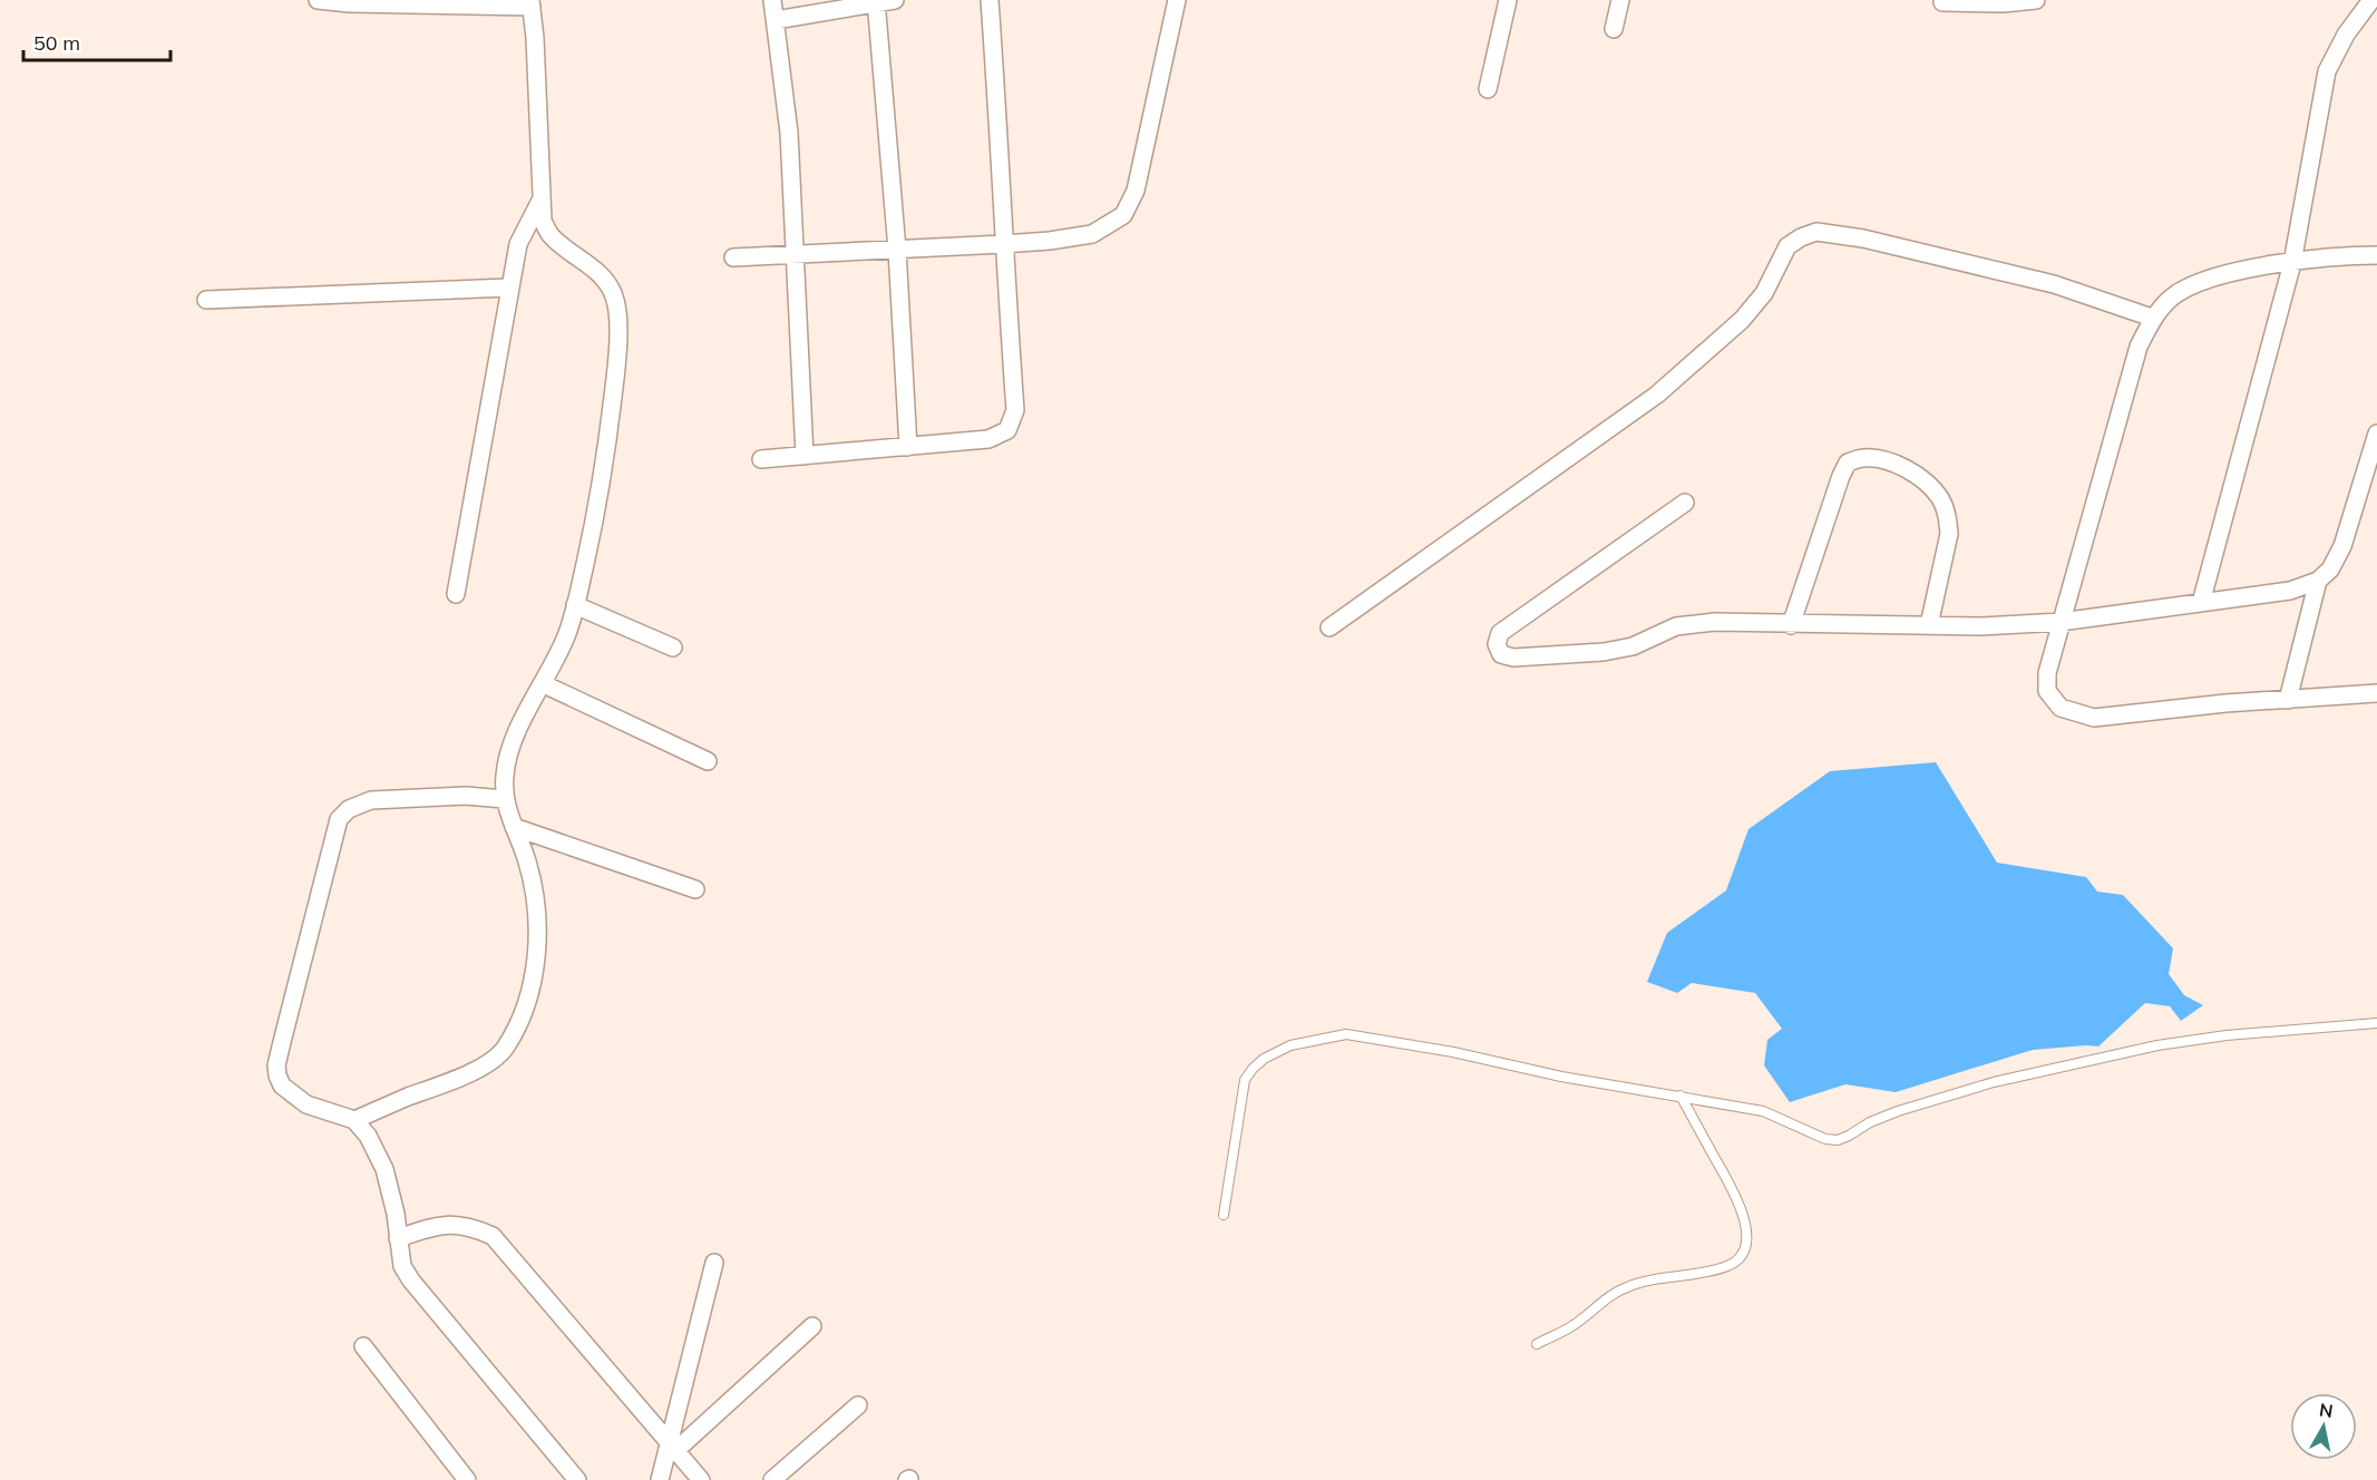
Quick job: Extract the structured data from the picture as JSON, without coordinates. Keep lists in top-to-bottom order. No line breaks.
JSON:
{"scale_bar":"50 m","north":"top"}
